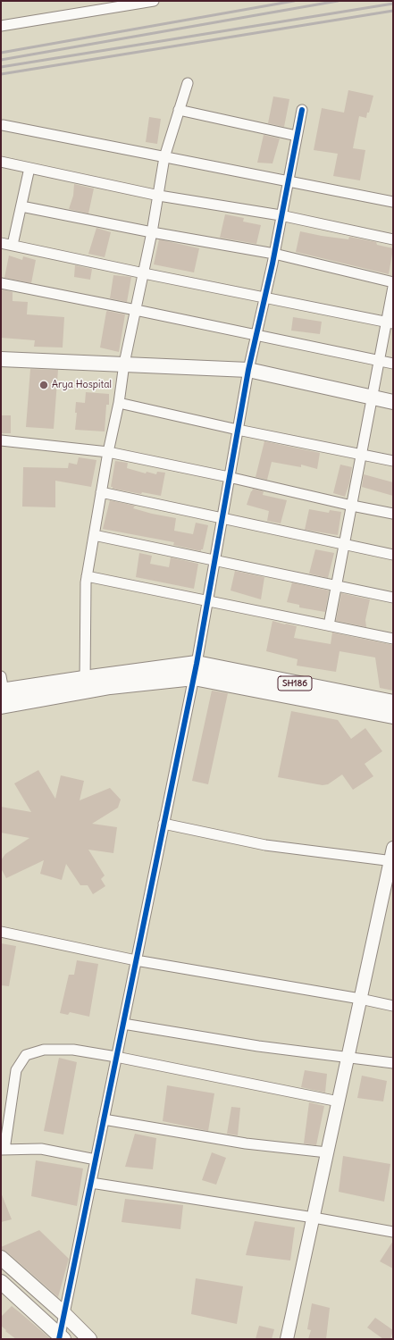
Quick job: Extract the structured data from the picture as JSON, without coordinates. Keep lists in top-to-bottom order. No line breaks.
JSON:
{"streets":{"main road":["SH186"]},"places":["Arya Hospital"]}
